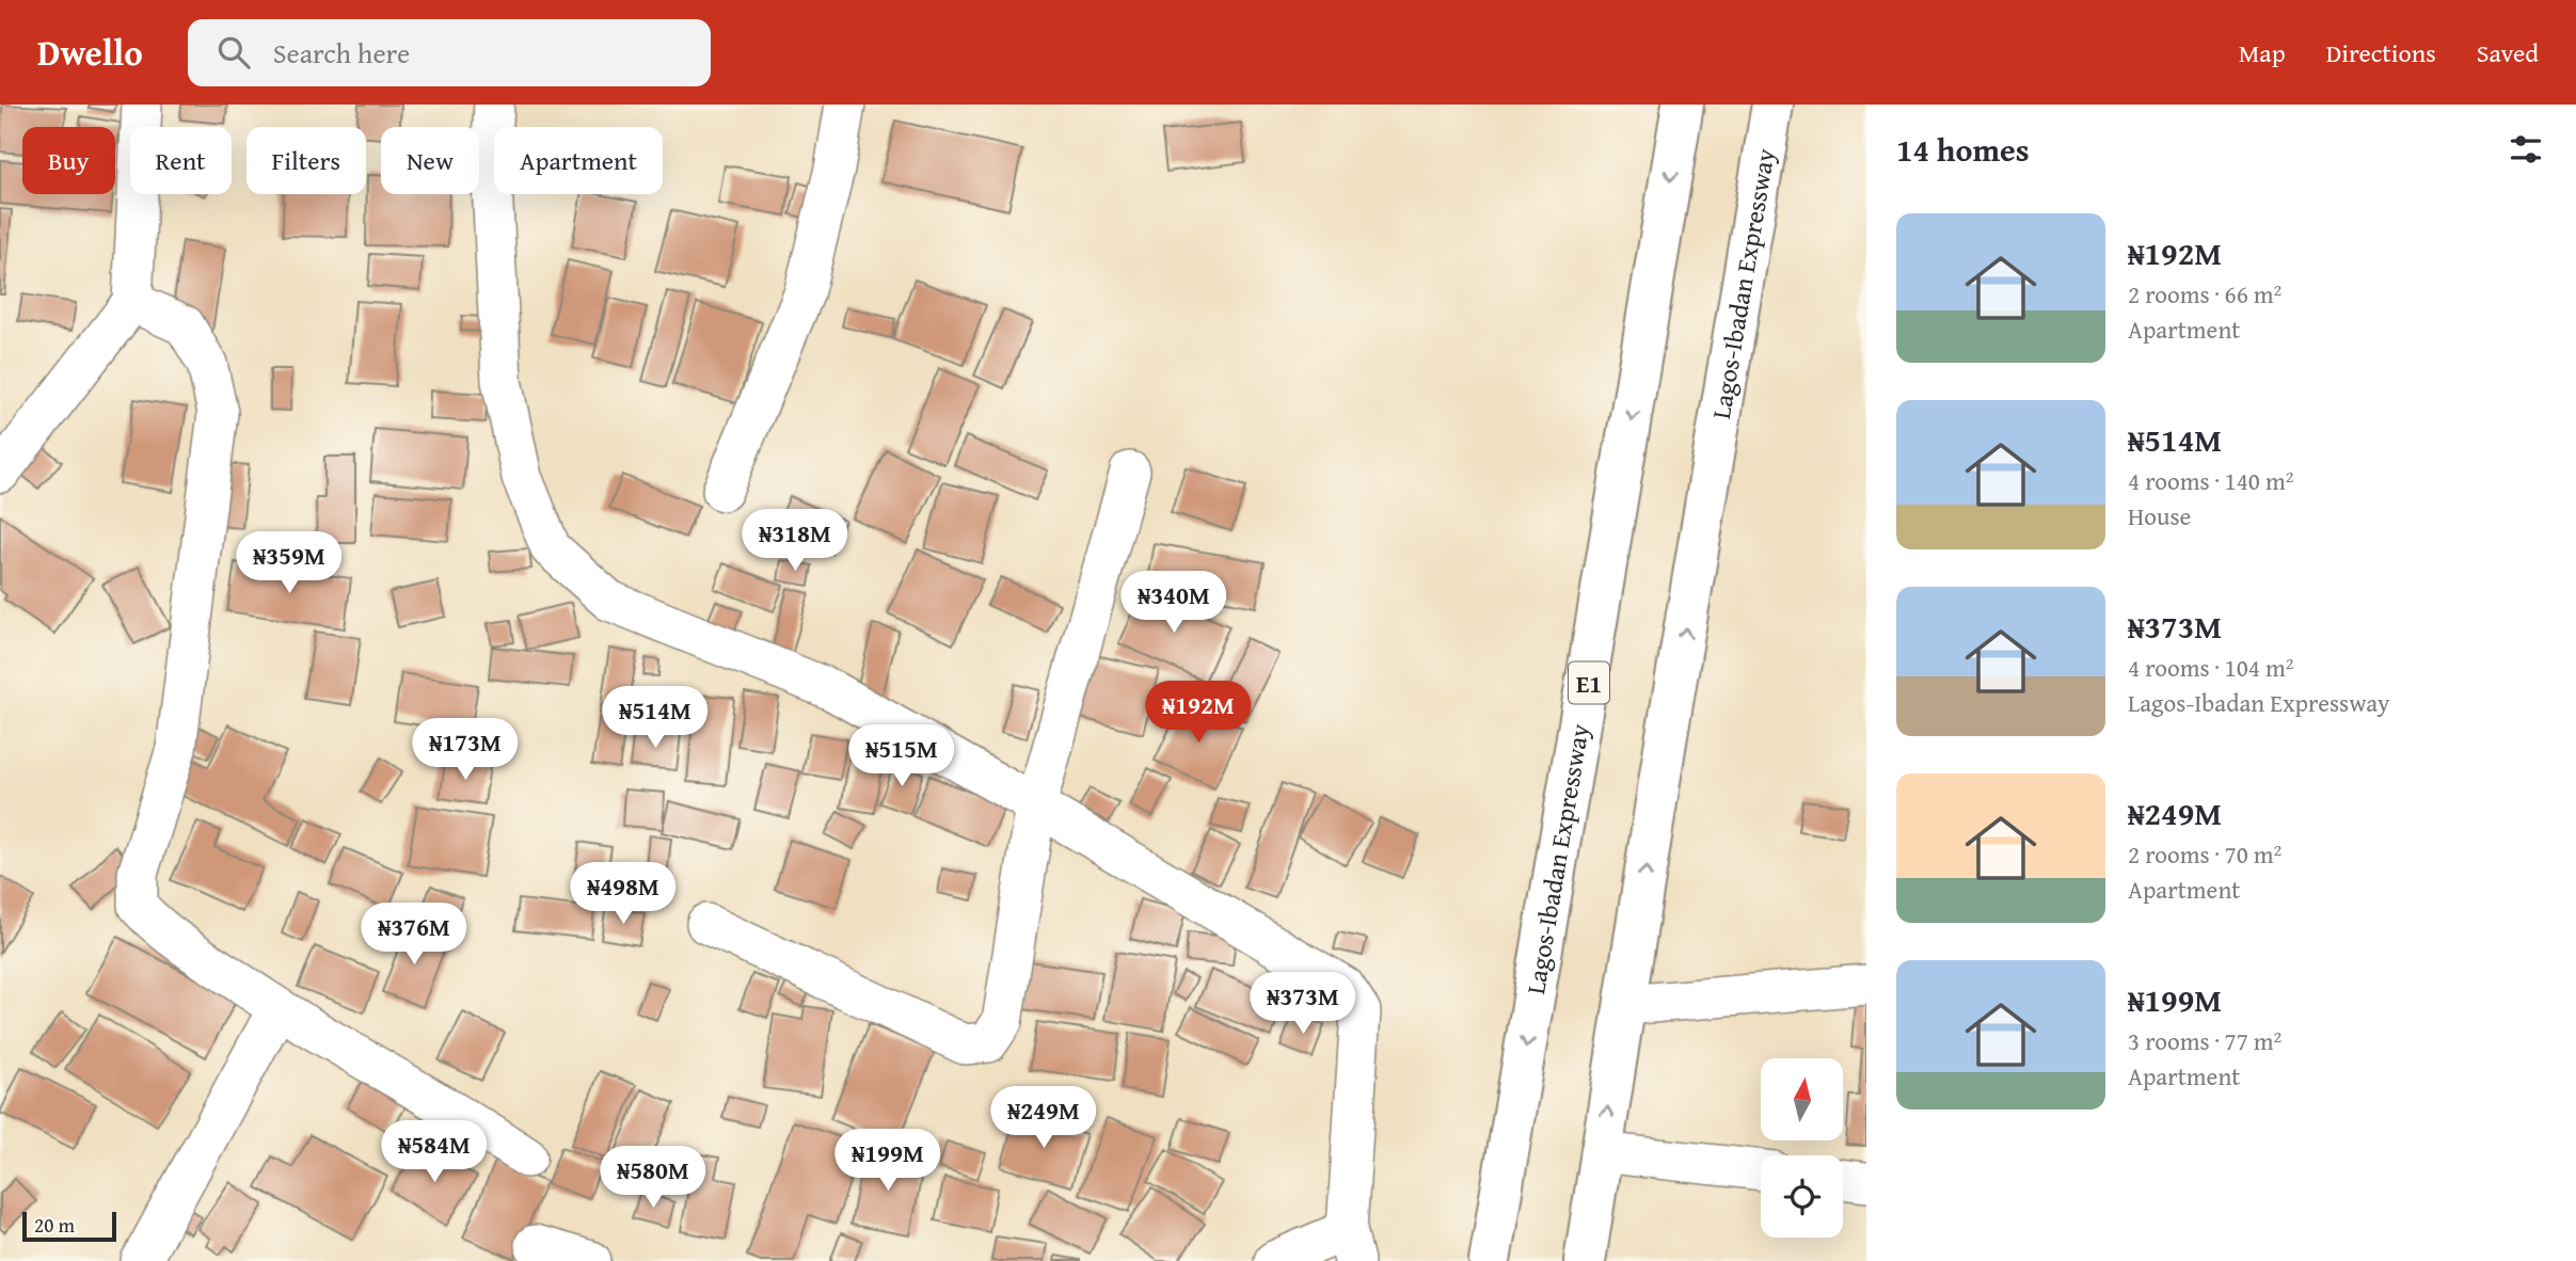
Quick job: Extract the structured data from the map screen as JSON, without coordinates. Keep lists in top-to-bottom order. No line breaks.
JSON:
{"streets":{"highway":["Lagos-Ibadan Expressway","E1"]},"scale_bar":"20 m","north":"top","page":{"header":"Dwello","search":"Search here","nav":["Map","Directions","Saved"],"heading":"14 homes","chip":["Buy","Rent","Filters","New","Apartment"],"list":[{"name":"₦192M","note":"2 rooms · 66 m² · Apartment"},{"name":"₦514M","note":"4 rooms · 140 m² · House"},{"name":"₦373M","note":"4 rooms · 104 m² · Lagos-Ibadan Expressway"},{"name":"₦249M","note":"2 rooms · 70 m² · Apartment"},{"name":"₦199M","note":"3 rooms · 77 m² · Apartment"}],"price":["₦318M","₦359M","₦340M","₦192M","₦514M","₦173M","₦515M","₦498M","₦376M","₦373M","₦249M","₦584M","₦199M","₦580M"],"scale":"20 m"}}
